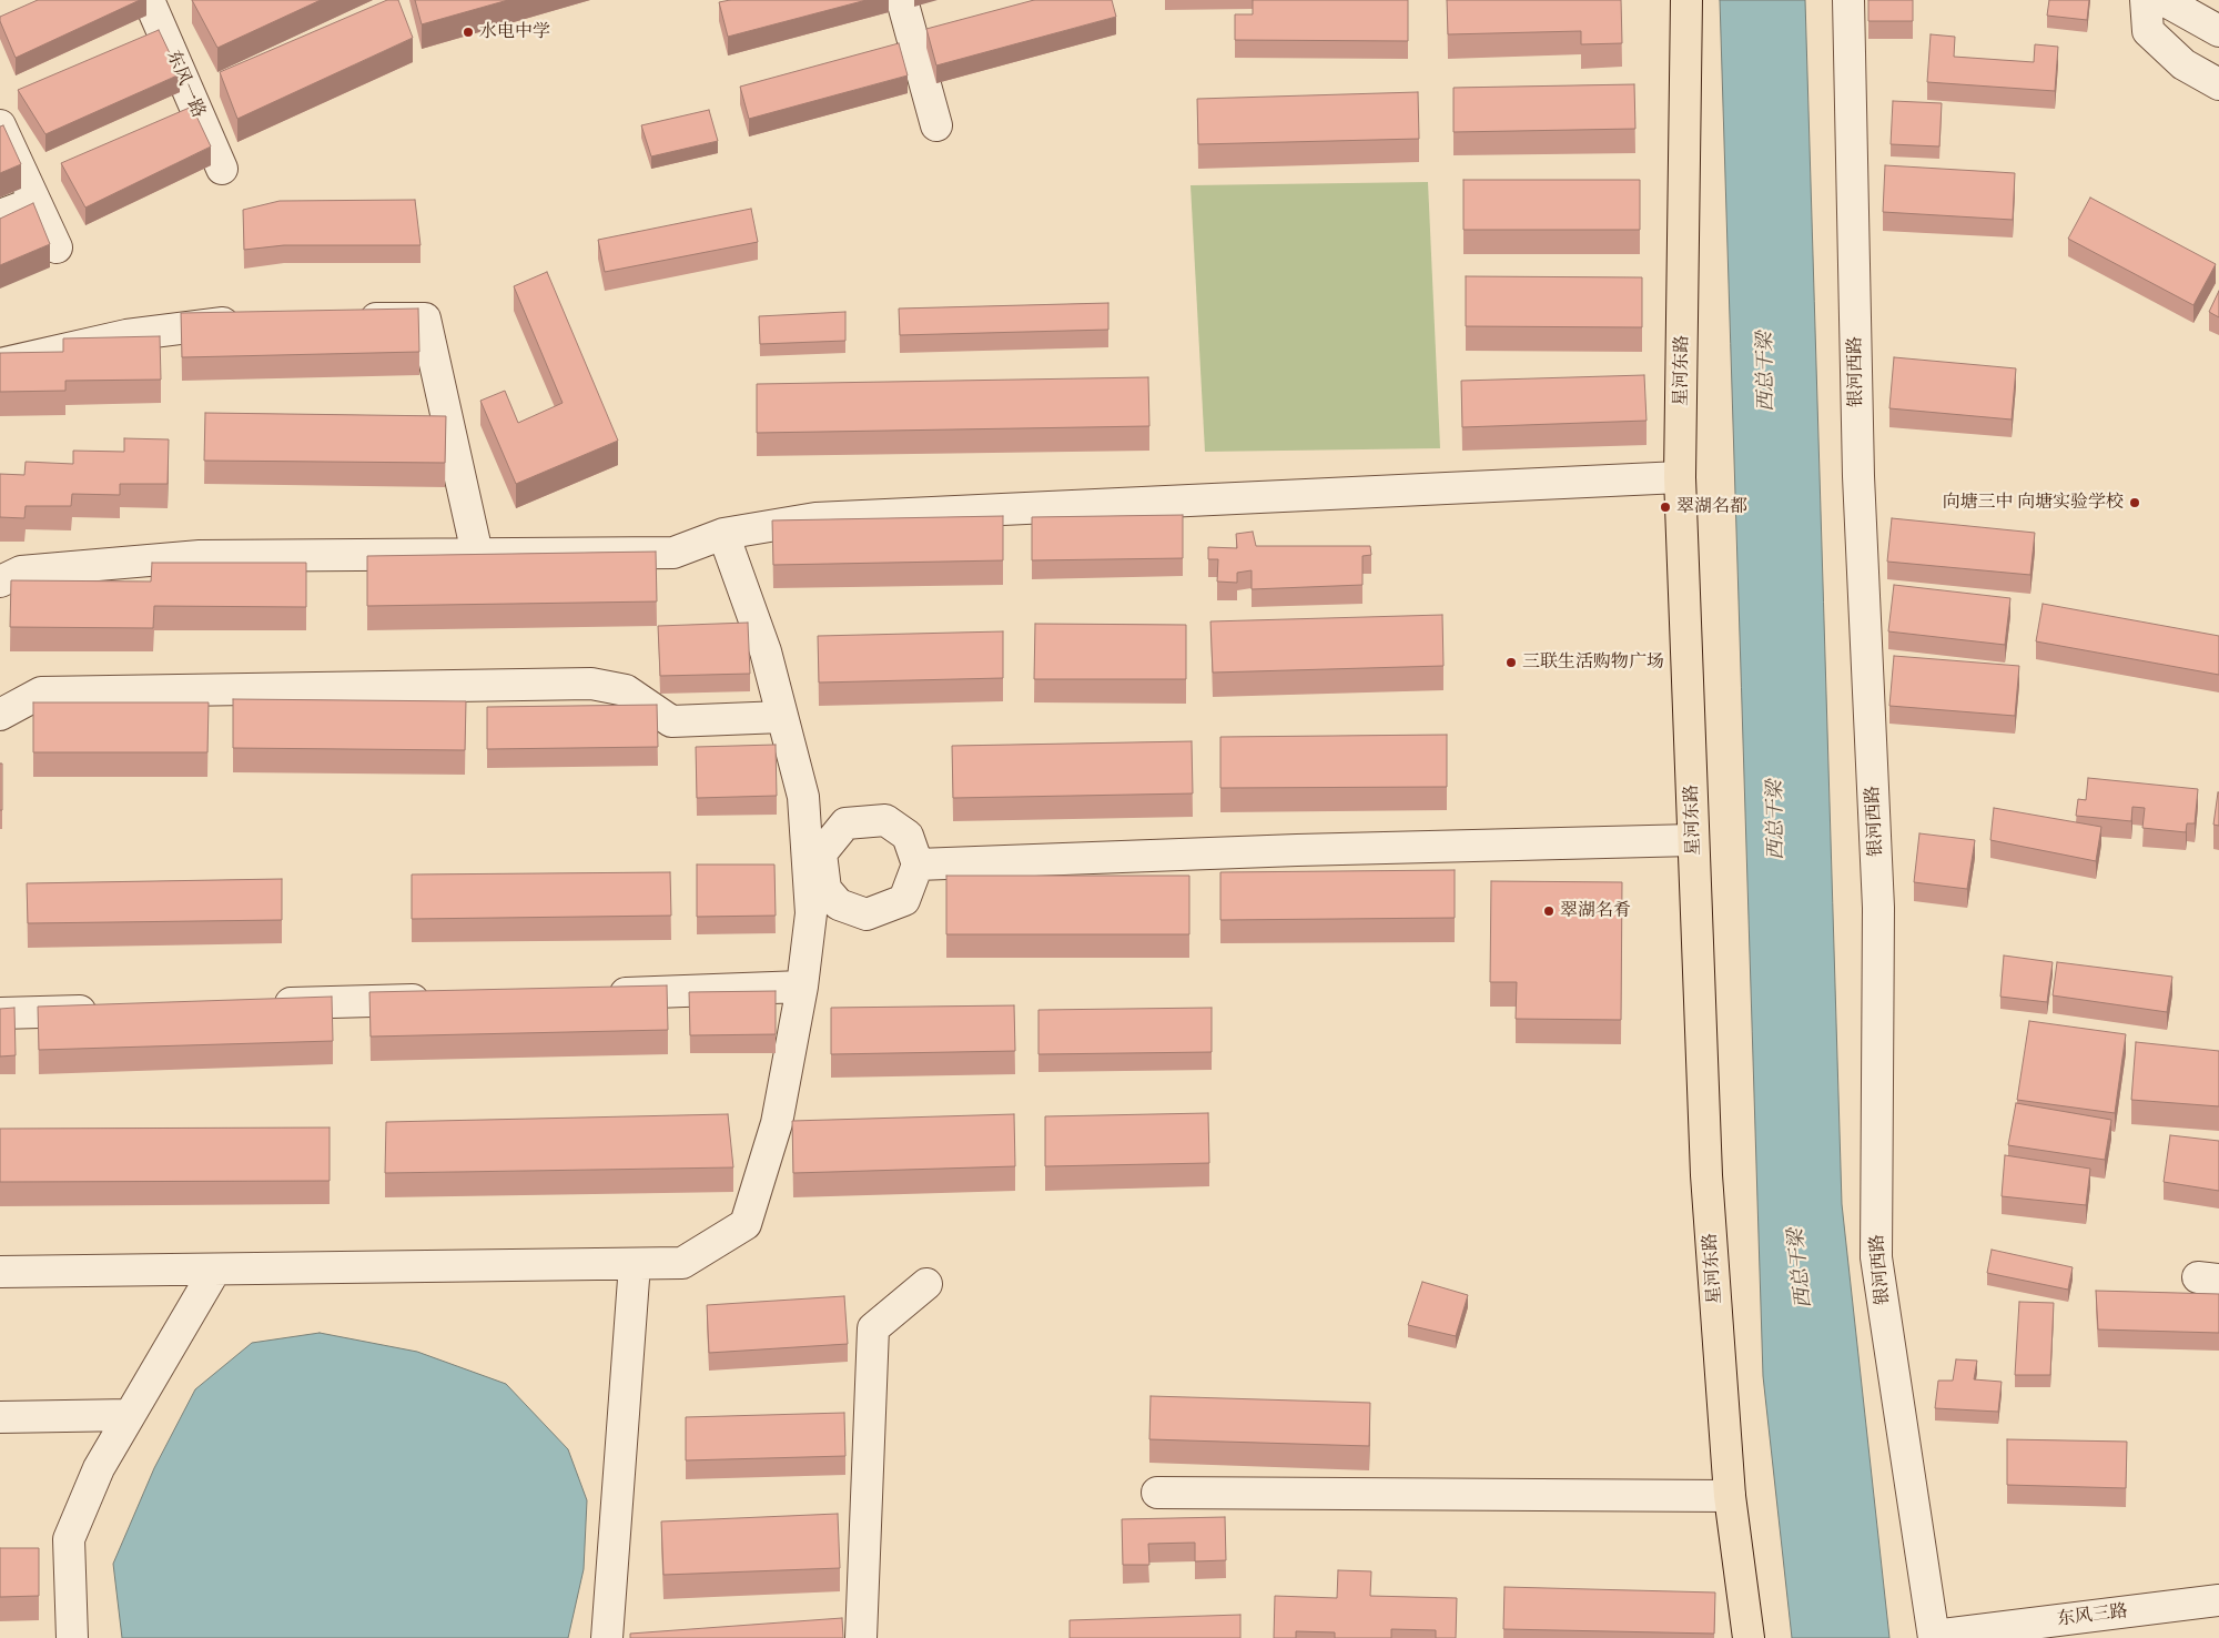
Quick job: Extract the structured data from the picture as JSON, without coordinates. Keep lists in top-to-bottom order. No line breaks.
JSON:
{"streets":{"main road":["星河东路"],"street":["东风一路","银河西路","东风三路"]},"crossings":[["银河西路","东风三路"]],"water":["西总干梁"],"places":["水电中学","向塘三中 向塘实验学校","翠湖名都","三联生活购物广场","翠湖名肴"]}
